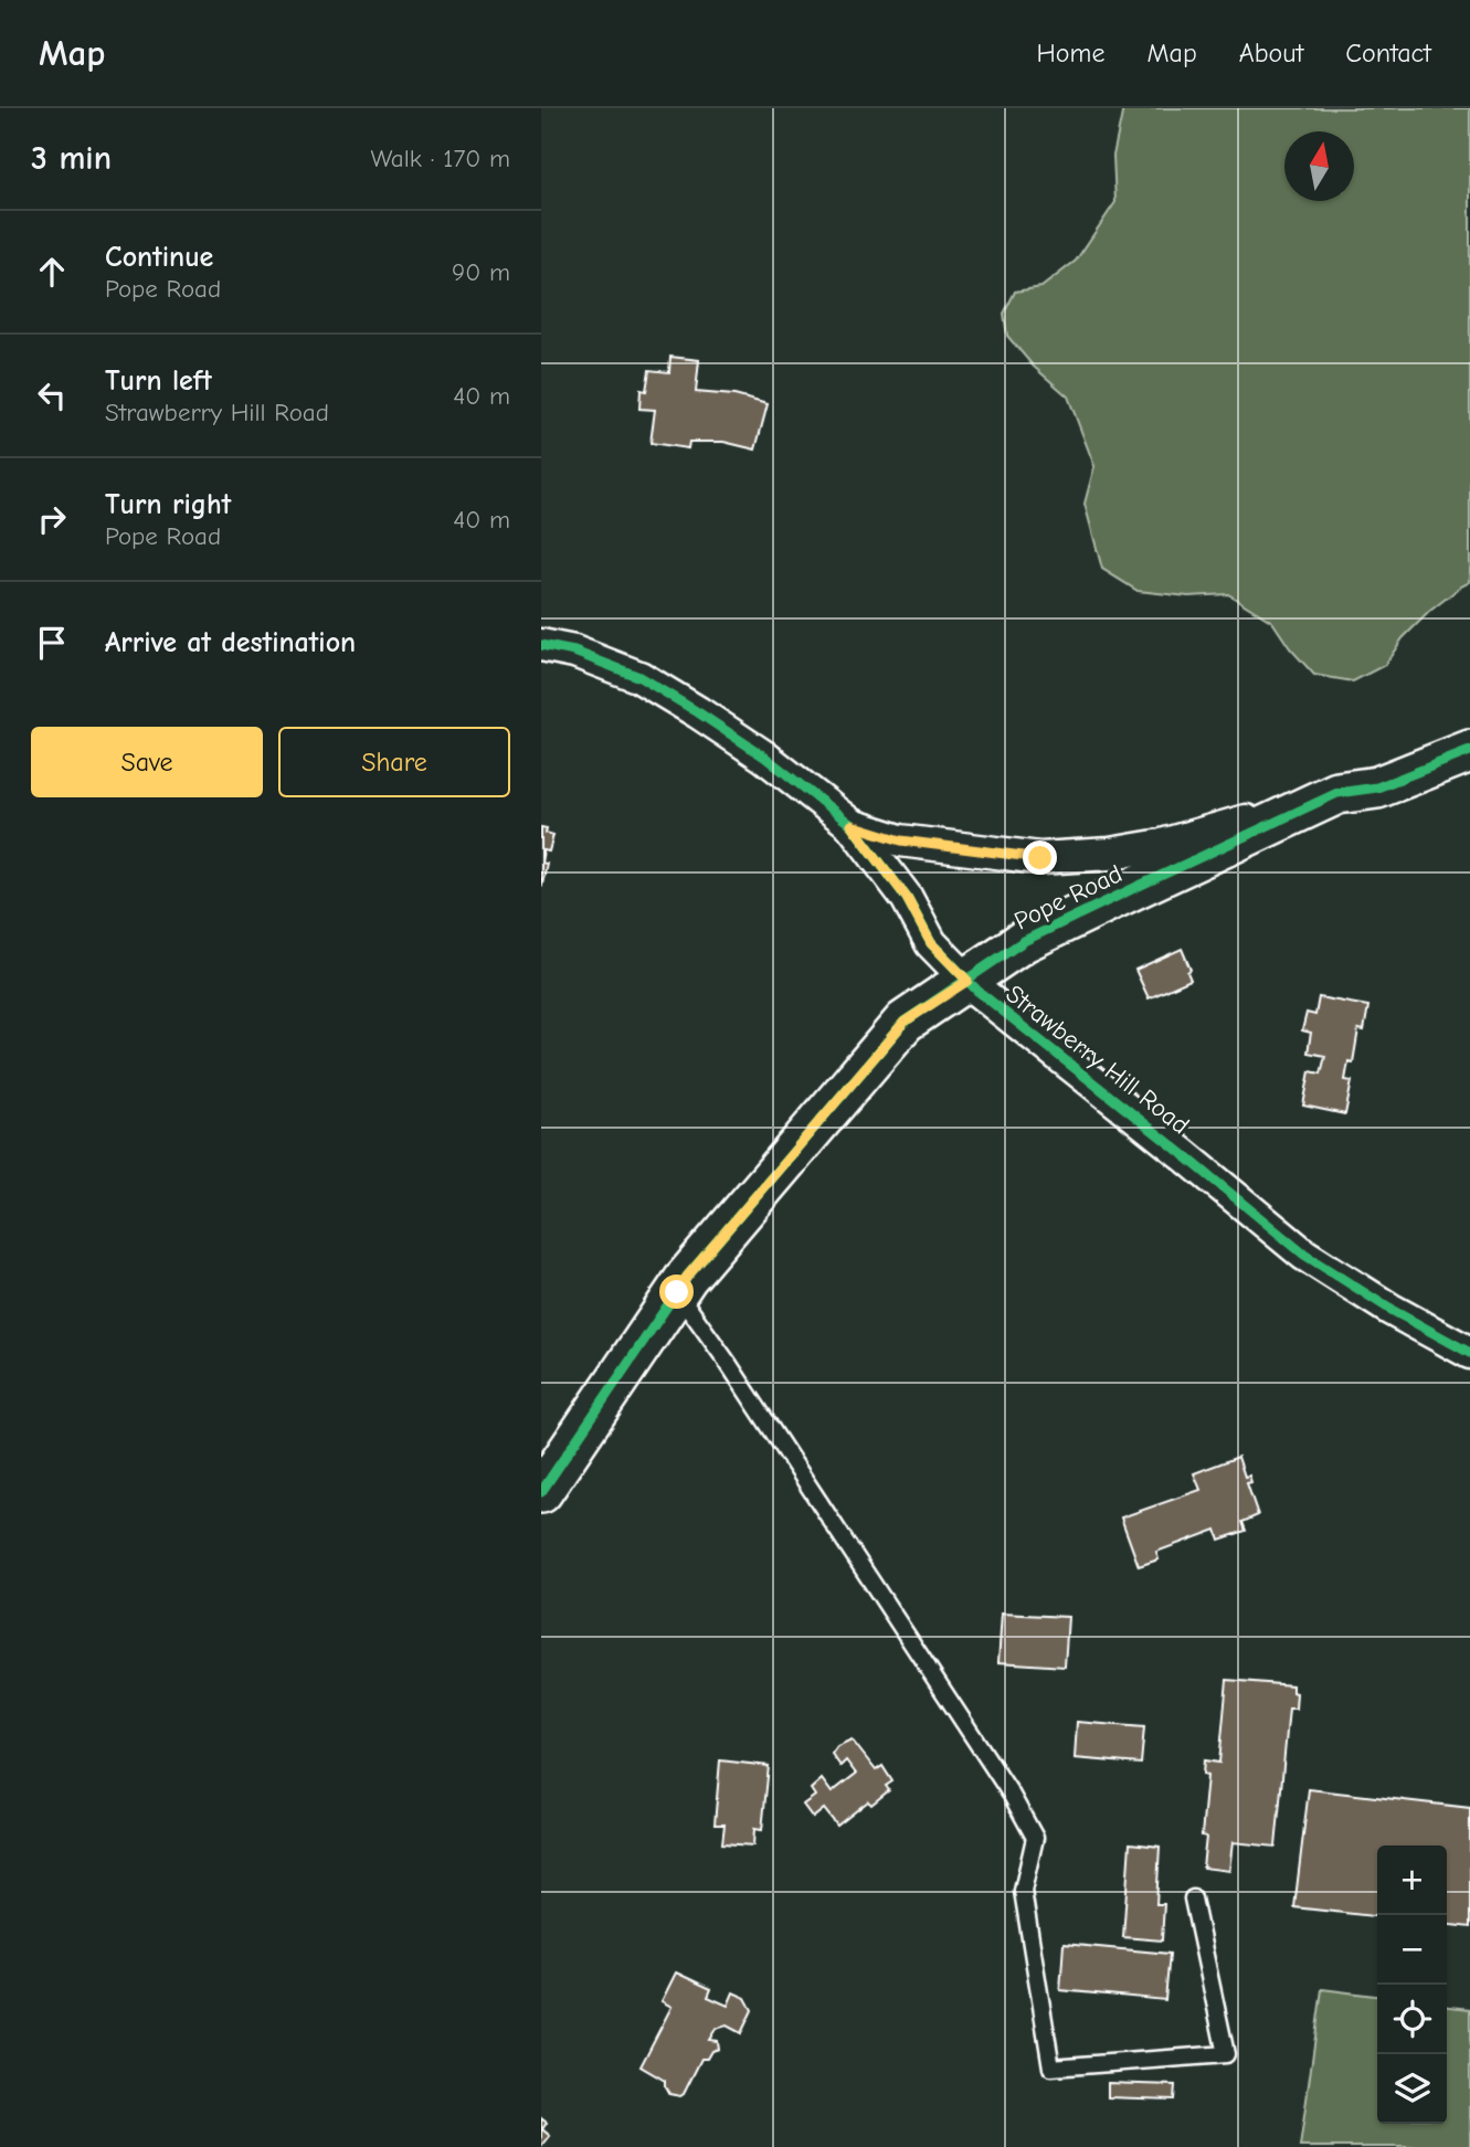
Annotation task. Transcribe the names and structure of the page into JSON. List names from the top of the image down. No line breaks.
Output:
{"streets":{"street":["Pope Road","Strawberry Hill Road"]},"crossings":[["Pope Road","Strawberry Hill Road"]],"north":"top","page":{"header":"Map","nav":["Home","Map","About","Contact"],"heading":["3 min","Walk · 170 m"],"list":[["Continue","Pope Road","90 m"],["Turn left","Strawberry Hill Road","40 m"],["Turn right","Pope Road","40 m"],"Arrive at destination"],"buttons":["Save","Share"],"map_buttons":["+","−"]}}
